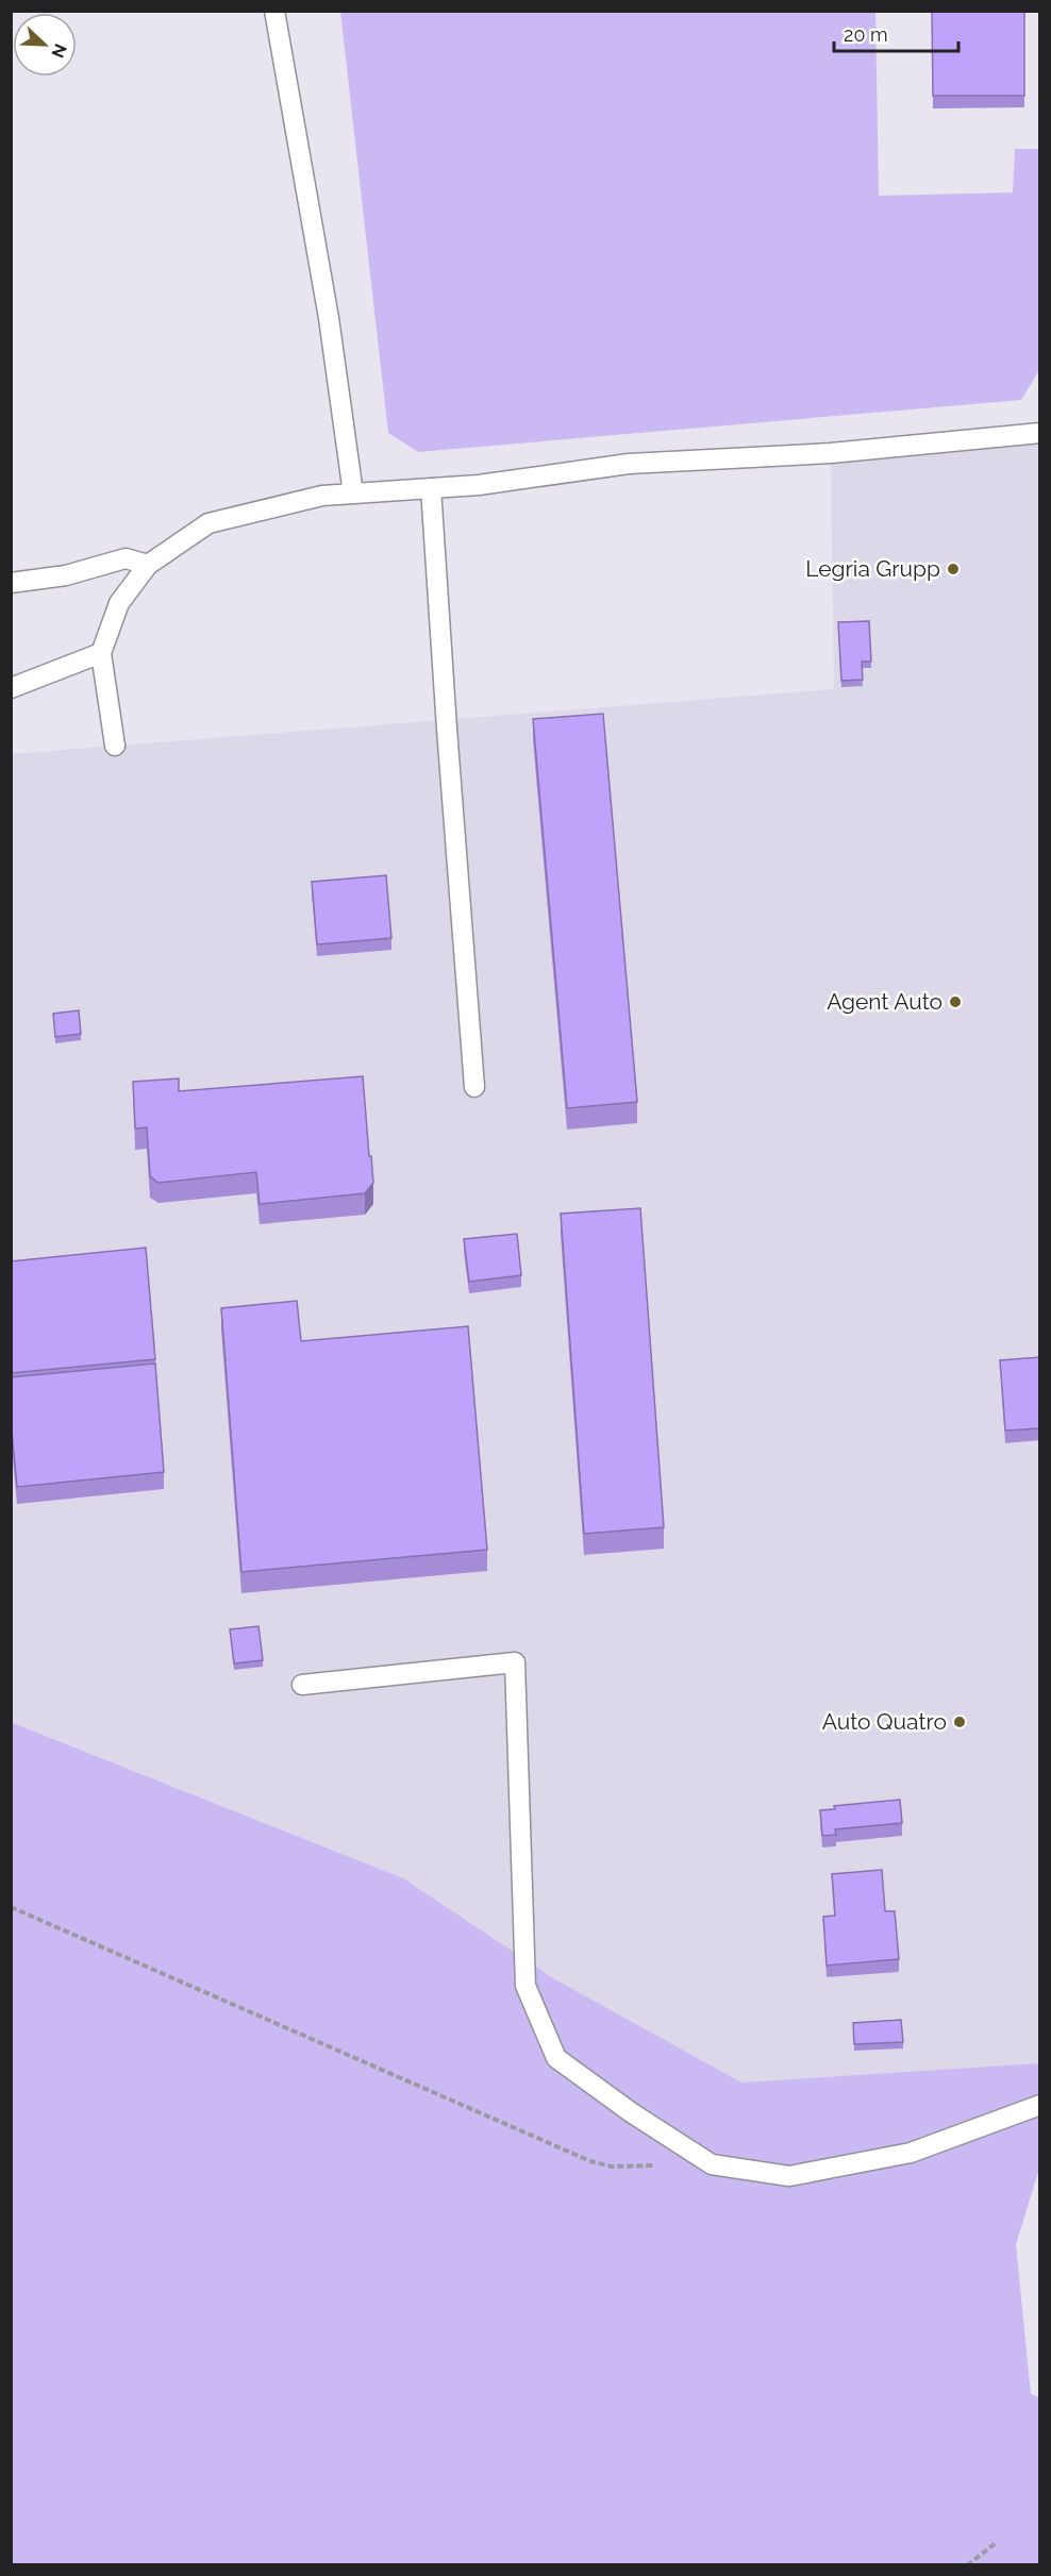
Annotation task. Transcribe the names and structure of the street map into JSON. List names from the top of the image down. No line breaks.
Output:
{"places":["Legria Grupp","Agent Auto","Auto Quatro"],"scale_bar":"20 m","north":"bottom right"}
